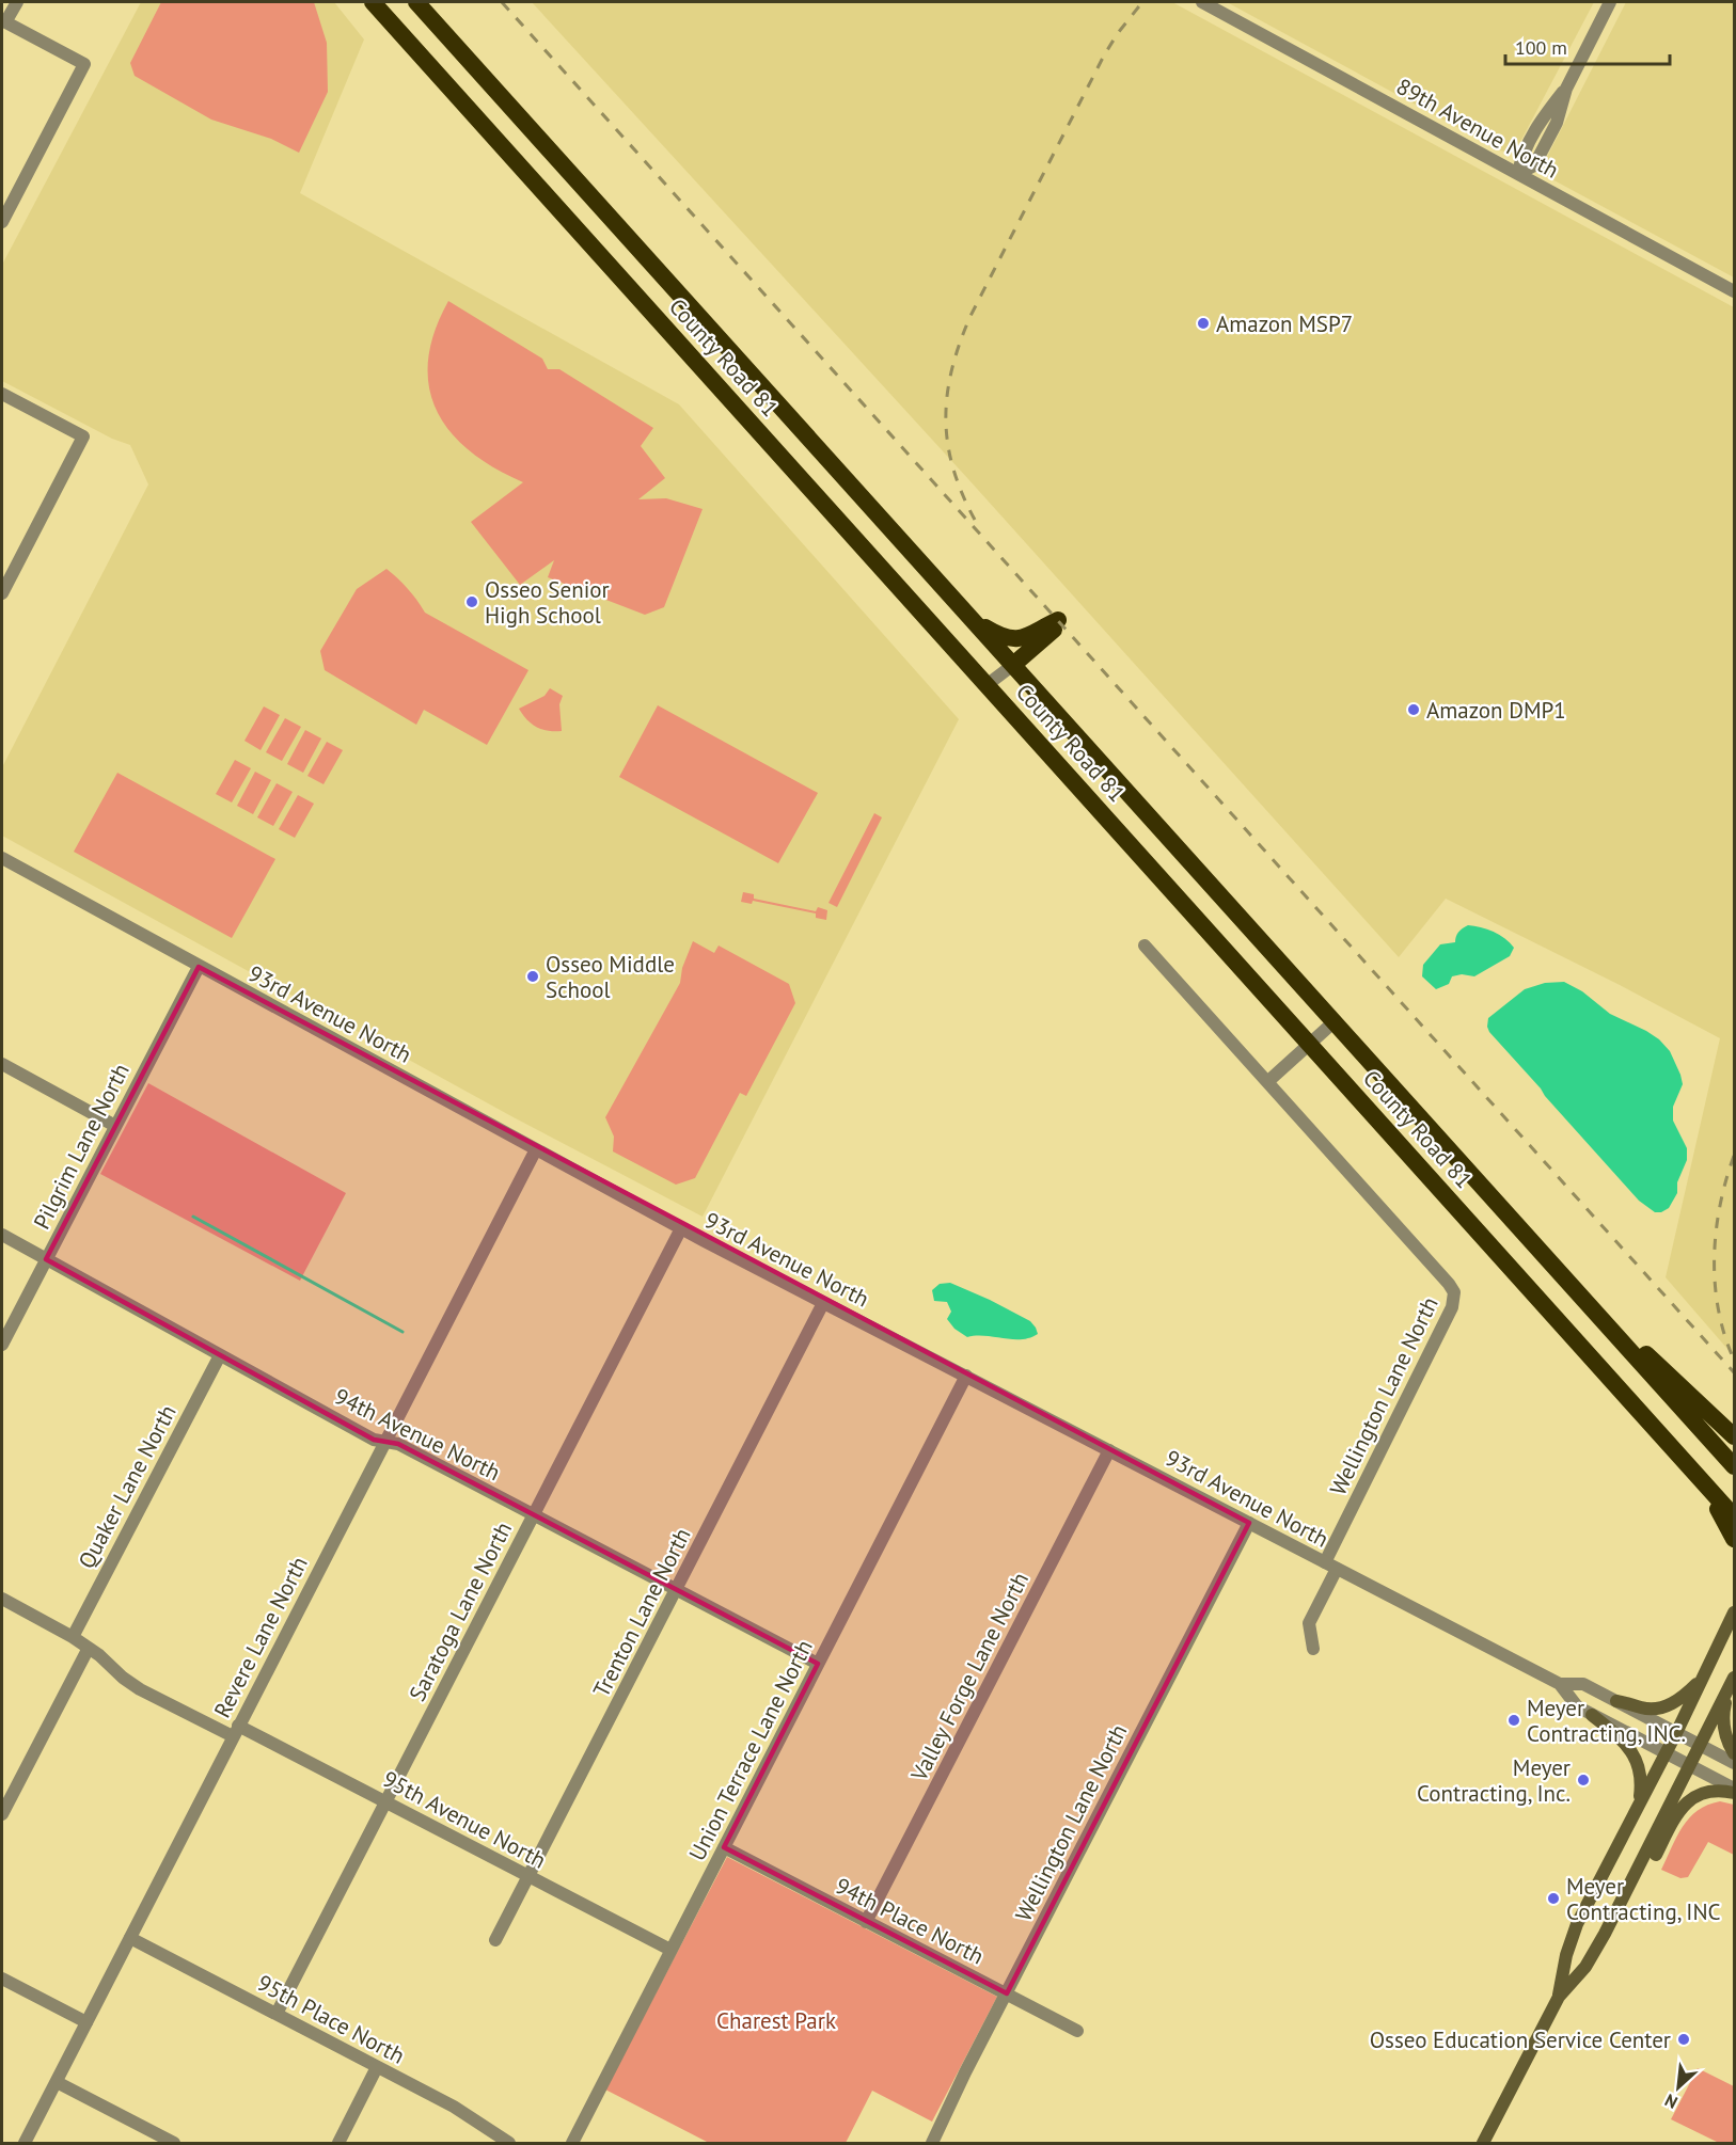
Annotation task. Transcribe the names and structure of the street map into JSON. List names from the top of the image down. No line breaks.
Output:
{"streets":{"highway":["County Road 81"],"street":["89th Avenue North","93rd Avenue North","Pilgrim Lane North","Wellington Lane North","94th Avenue North","Quaker Lane North","Saratoga Lane North","Trenton Lane North","Revere Lane North","Valley Forge Lane North","Union Terrace Lane North","95th Avenue North","94th Place North","95th Place North"]},"crossings":[["93rd Avenue North","Pilgrim Lane North"],["93rd Avenue North","Wellington Lane North"],["93rd Avenue North","Saratoga Lane North"],["93rd Avenue North","Trenton Lane North"],["93rd Avenue North","Revere Lane North"],["93rd Avenue North","Valley Forge Lane North"],["93rd Avenue North","Union Terrace Lane North"],["Pilgrim Lane North","94th Avenue North"],["Wellington Lane North","94th Place North"],["94th Avenue North","Quaker Lane North"],["94th Avenue North","Saratoga Lane North"],["94th Avenue North","Trenton Lane North"],["94th Avenue North","Revere Lane North"],["94th Avenue North","Union Terrace Lane North"],["Quaker Lane North","95th Avenue North"],["Saratoga Lane North","95th Avenue North"],["Saratoga Lane North","95th Place North"],["Trenton Lane North","95th Avenue North"],["Revere Lane North","95th Avenue North"],["Revere Lane North","95th Place North"],["Valley Forge Lane North","94th Place North"],["Union Terrace Lane North","95th Avenue North"],["Union Terrace Lane North","94th Place North"]],"parks":["Charest Park"],"places":["Amazon MSP7","Osseo Senior High School","Amazon DMP1","Osseo Middle School","Meyer Contracting, INC.","Meyer Contracting, Inc.","Meyer Contracting, INC","Osseo Education Service Center"],"scale_bar":"100 m","north":"bottom left"}
